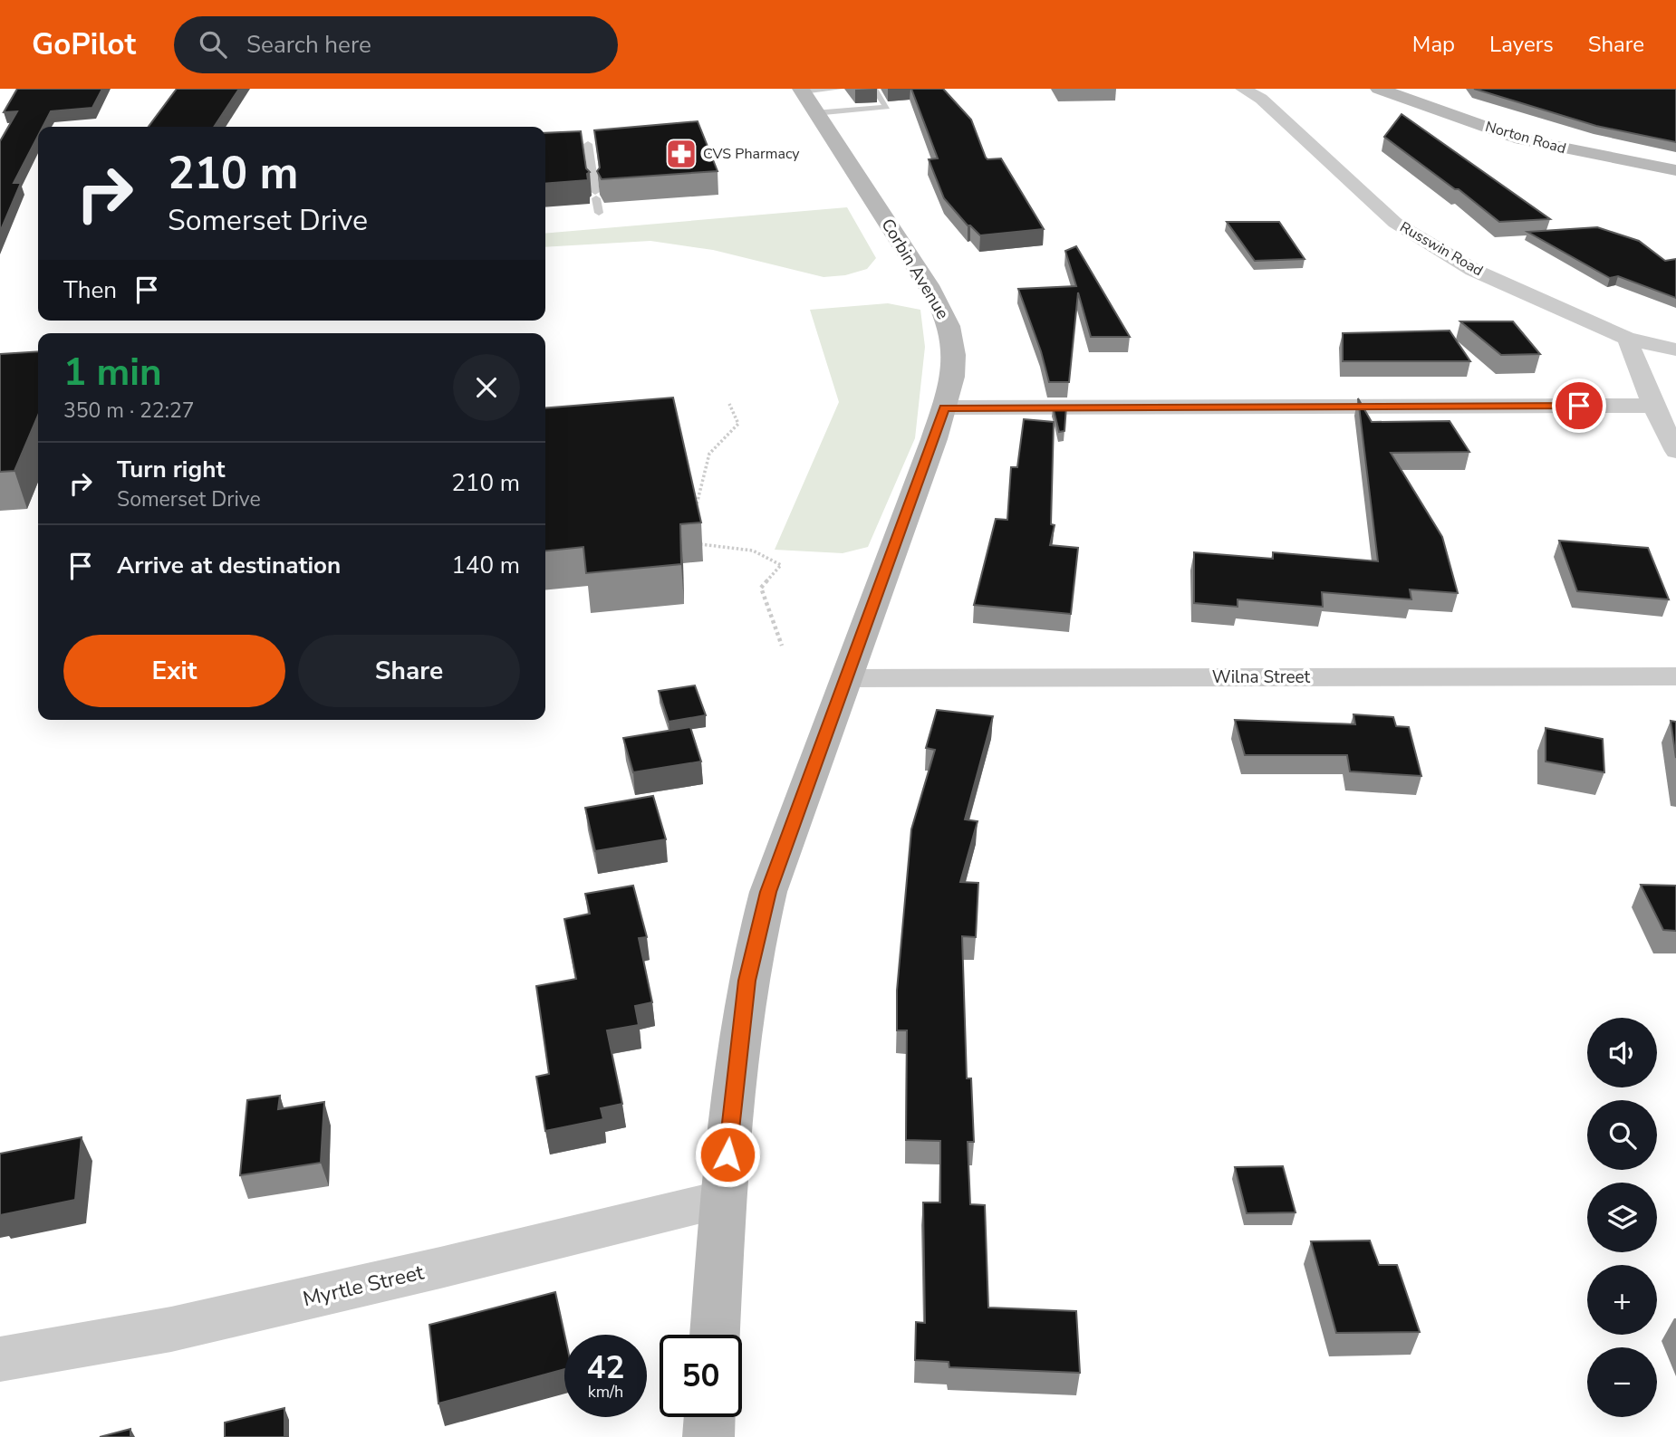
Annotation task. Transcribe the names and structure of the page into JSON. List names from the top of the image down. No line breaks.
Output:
{"streets":{"main road":["Norton Road","Corbin Avenue"],"street":["Russwin Road","Wilna Street","Myrtle Street"]},"crossings":[["Corbin Avenue","Wilna Street"],["Corbin Avenue","Myrtle Street"]],"places":{"pharmacy":["CVS Pharmacy"]},"page":{"header":"GoPilot","search":"Search here","nav":["Map","Layers","Share"],"turn":["210 m","Somerset Drive"],"then":"Then","heading":["1 min","350 m · 22:27"],"list":[{"name":"Turn right","note":"Somerset Drive","value":"210 m"},{"name":"Arrive at destination","value":"140 m"}],"buttons":["Exit","Share"],"map_buttons":["+","−"],"speed":"42 km/h","limit":"50"}}
